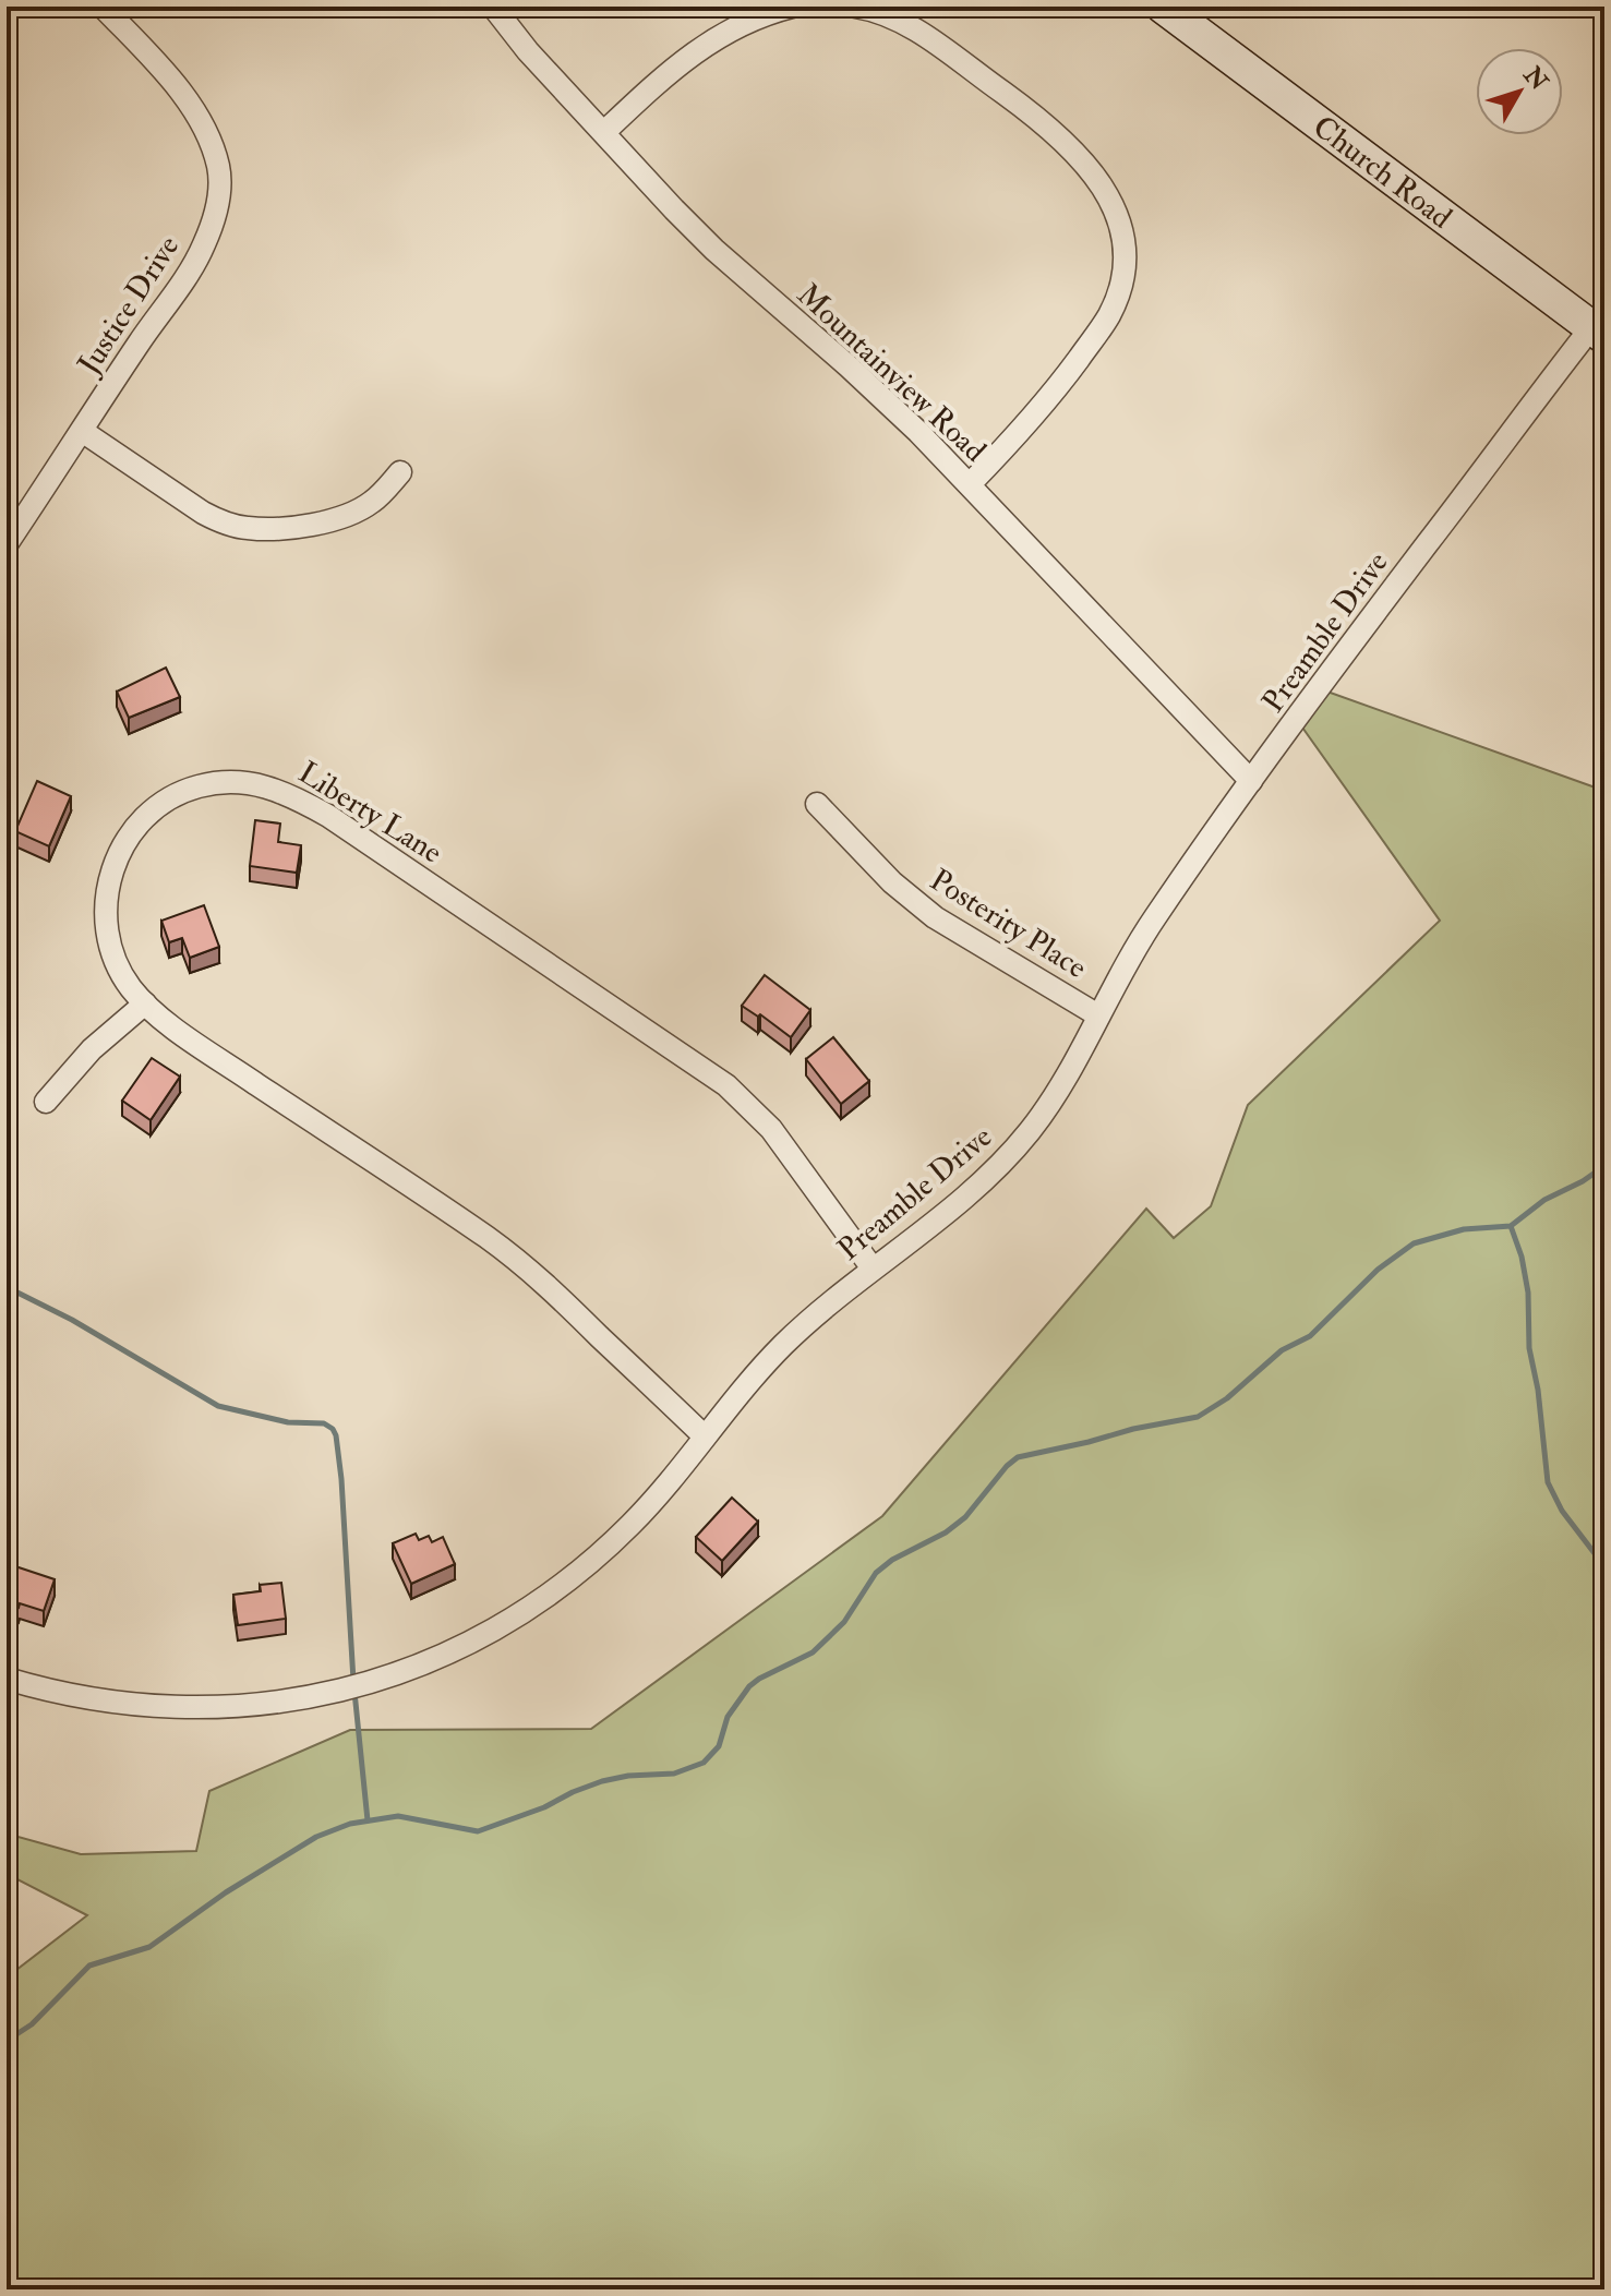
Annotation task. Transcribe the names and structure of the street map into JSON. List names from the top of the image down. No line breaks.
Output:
{"streets":{"main road":["Church Road"],"street":["Justice Drive","Mountainview Road","Preamble Drive","Liberty Lane","Posterity Place"]},"crossings":[["Church Road","Preamble Drive"],["Mountainview Road","Preamble Drive"],["Preamble Drive","Liberty Lane"],["Preamble Drive","Posterity Place"]],"north":"top right"}
